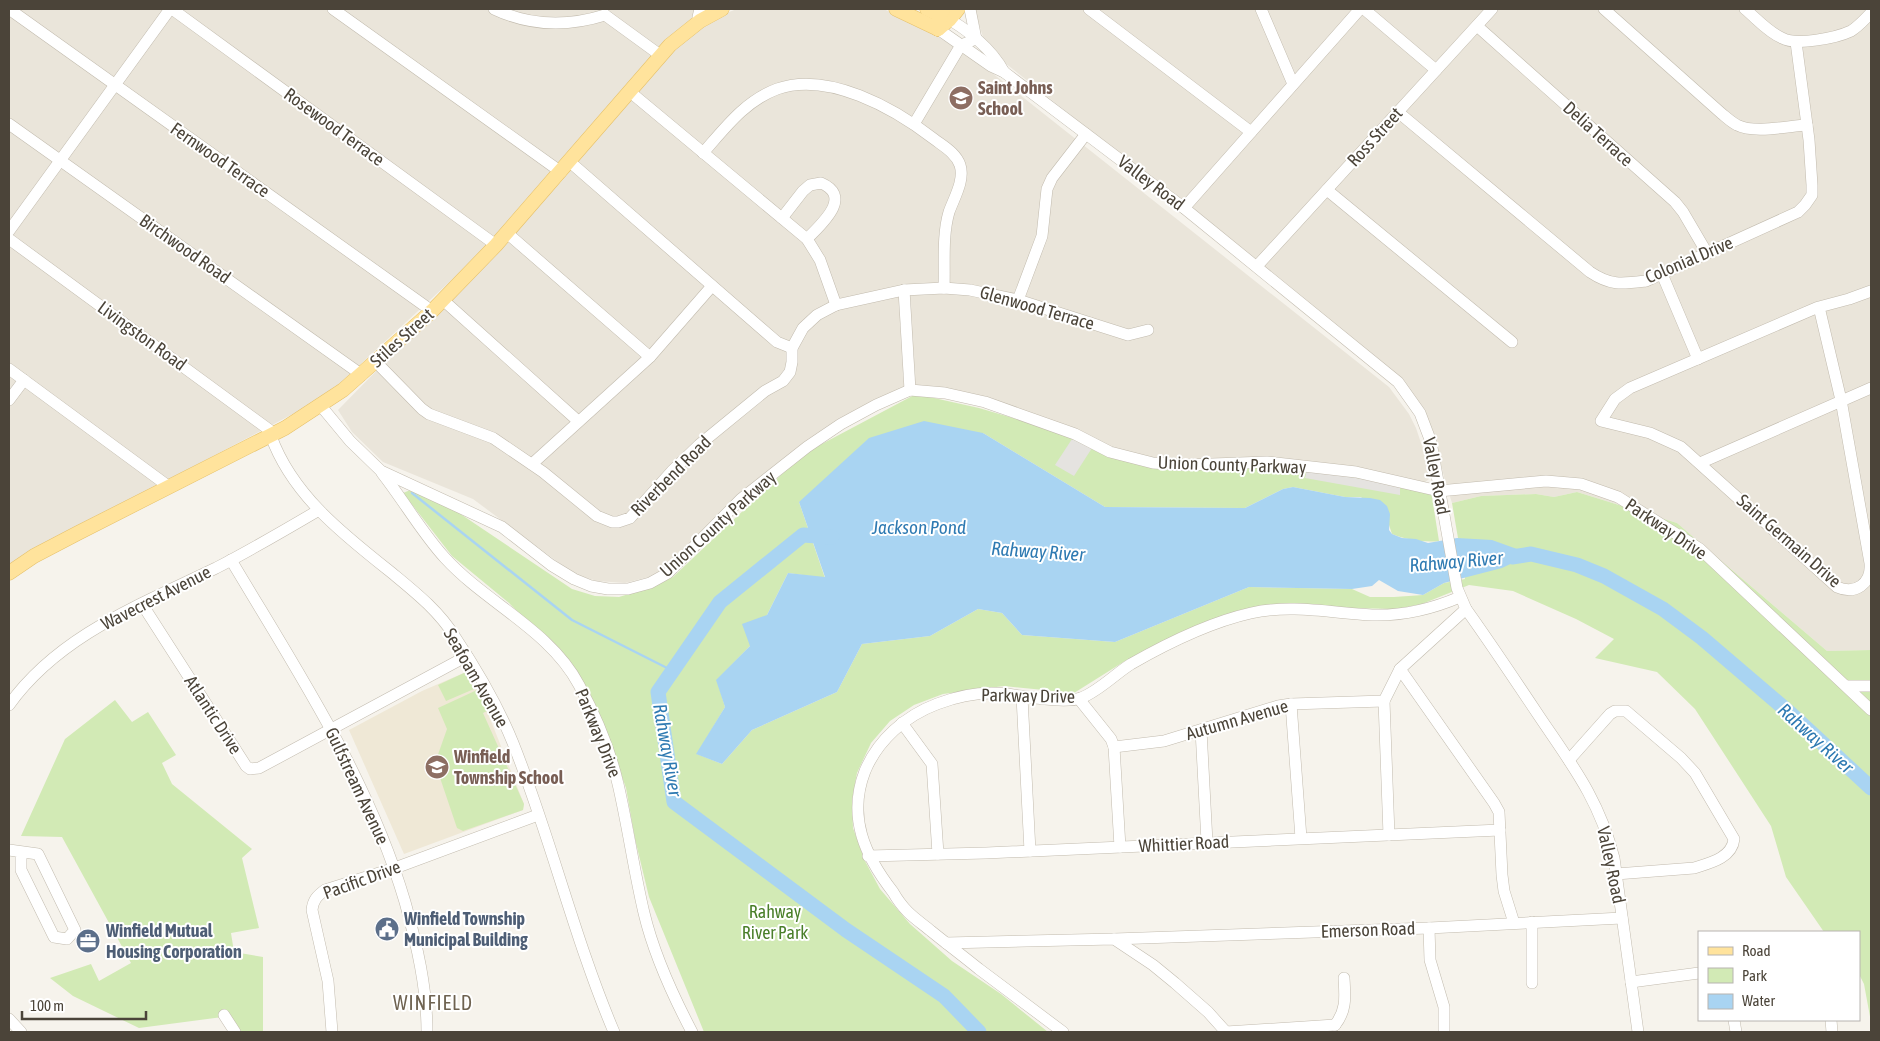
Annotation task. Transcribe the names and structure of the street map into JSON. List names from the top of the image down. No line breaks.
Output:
{"streets":{"main road":["Stiles Street"],"street":["Rosewood Terrace","Delia Terrace","Ross Street","Fernwood Terrace","Valley Road","Birchwood Road","Colonial Drive","Glenwood Terrace","Livingston Road","Union County Parkway","Riverbend Road","Parkway Drive","Saint Germain Drive","Wavecrest Avenue","Seafoam Avenue","Atlantic Drive","Autumn Avenue","Gulfstream Avenue","Whittier Road","Pacific Drive","Emerson Road"]},"crossings":[["Rosewood Terrace","Stiles Street"],["Delia Terrace","Ross Street"],["Delia Terrace","Colonial Drive"],["Ross Street","Valley Road"],["Ross Street","Colonial Drive"],["Fernwood Terrace","Stiles Street"],["Valley Road","Union County Parkway"],["Valley Road","Parkway Drive"],["Valley Road","Emerson Road"],["Birchwood Road","Stiles Street"],["Glenwood Terrace","Riverbend Road"],["Livingston Road","Stiles Street"],["Livingston Road","Seafoam Avenue"],["Stiles Street","Union County Parkway"],["Stiles Street","Riverbend Road"],["Stiles Street","Seafoam Avenue"],["Union County Parkway","Parkway Drive"],["Parkway Drive","Whittier Road"],["Parkway Drive","Emerson Road"],["Wavecrest Avenue","Seafoam Avenue"],["Wavecrest Avenue","Atlantic Drive"],["Wavecrest Avenue","Gulfstream Avenue"],["Seafoam Avenue","Atlantic Drive"],["Seafoam Avenue","Pacific Drive"],["Atlantic Drive","Gulfstream Avenue"],["Gulfstream Avenue","Pacific Drive"]],"districts":["WINFIELD"],"water":["Jackson Pond","Rahway River"],"parks":["Rahway River Park"],"places":{"school or university":["Saint Johns School","Winfield Township School"],"public building":["Winfield Township Municipal Building"],"office":["Winfield Mutual Housing Corporation"]},"legend":["Road","Park","Water"],"scale_bar":"100 m"}
